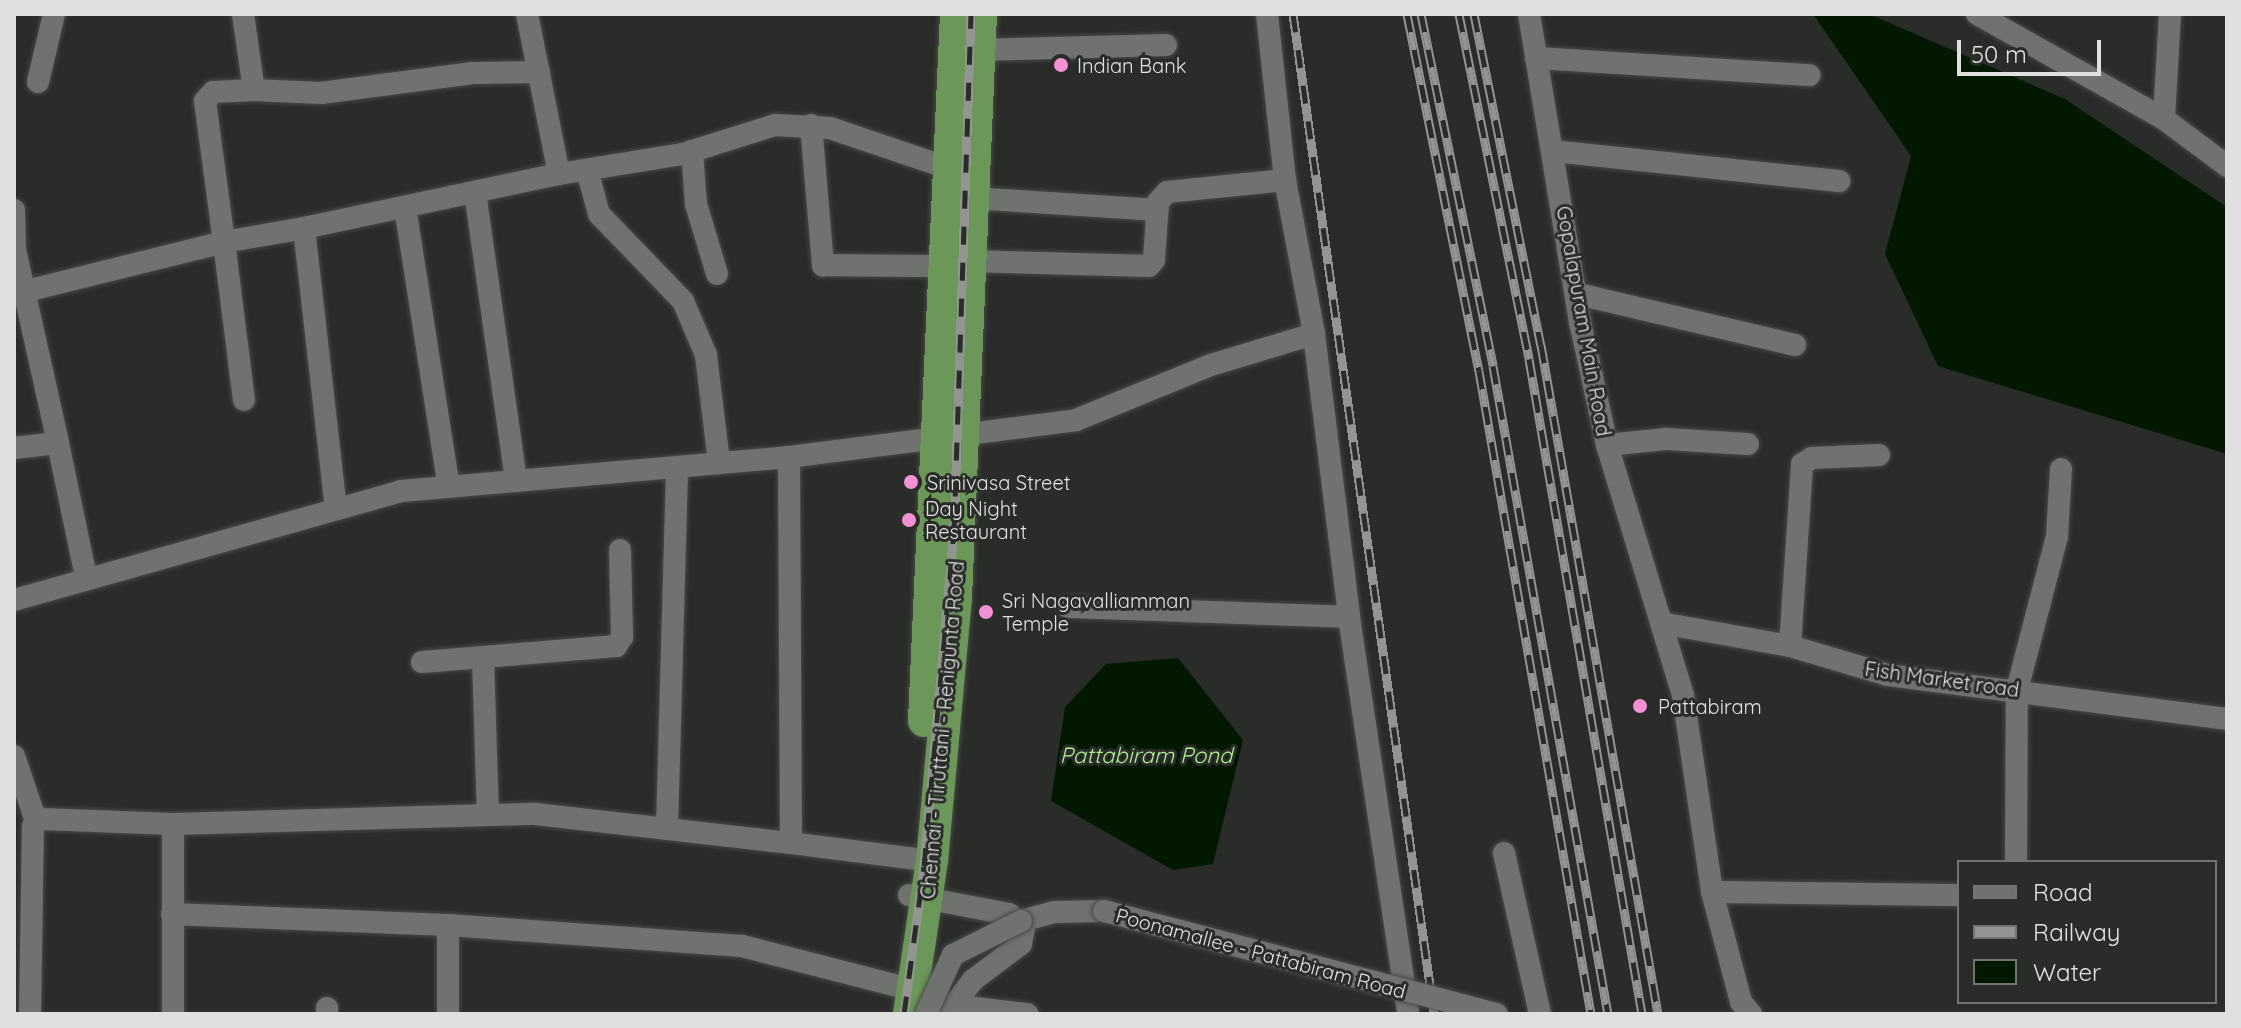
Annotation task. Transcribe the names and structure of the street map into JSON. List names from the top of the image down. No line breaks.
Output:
{"streets":{"highway":["Chennai - Tiruttani - Renigunta Road"],"street":["Gopalapuram Main Road","Fish Market road","Poonamallee - Pattabiram Road"]},"crossings":[["Gopalapuram Main Road","Fish Market road"],["Chennai - Tiruttani - Renigunta Road","Poonamallee - Pattabiram Road"]],"water":["Pattabiram Pond"],"places":["Indian Bank","Srinivasa Street","Day Night Restaurant","Sri Nagavalliamman Temple","Pattabiram"],"legend":["Road","Railway","Water"],"scale_bar":"50 m"}
